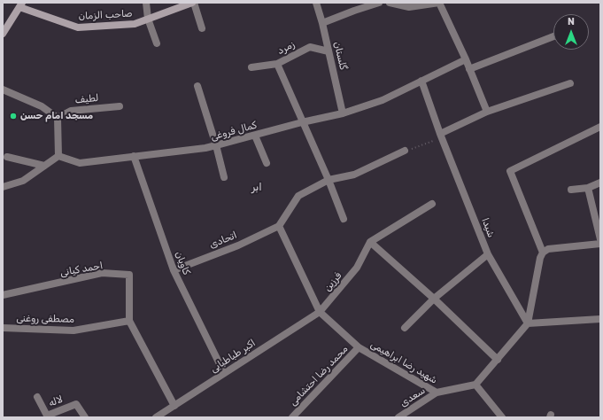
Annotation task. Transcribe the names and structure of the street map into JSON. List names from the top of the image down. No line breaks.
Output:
{"streets":{"street":["صاحب الزمان","زمرد","گلستان","لطیف","کمال فروغی","شیدا","اتحادی","کاویان","احمد کیانی","فرزین","مصطفی روغنی","اکبر طباطبایی","شهید رضا ابراهیمی","محمد رضا احتشامی","سعدی","لاله"]},"crossings":[["زمرد","گلستان"],["گلستان","کمال فروغی"],["کمال فروغی","شیدا"],["کمال فروغی","کاویان"],["اتحادی","کاویان"],["اتحادی","فرزین"],["کاویان","اکبر طباطبایی"],["احمد کیانی","مصطفی روغنی"],["احمد کیانی","اکبر طباطبایی"],["فرزین","اکبر طباطبایی"],["فرزین","شهید رضا ابراهیمی"],["اکبر طباطبایی","شهید رضا ابراهیمی"],["شهید رضا ابراهیمی","محمد رضا احتشامی"],["شهید رضا ابراهیمی","سعدی"]],"districts":["ابر"],"places":["مسجد امام حسن"],"north":"top"}
